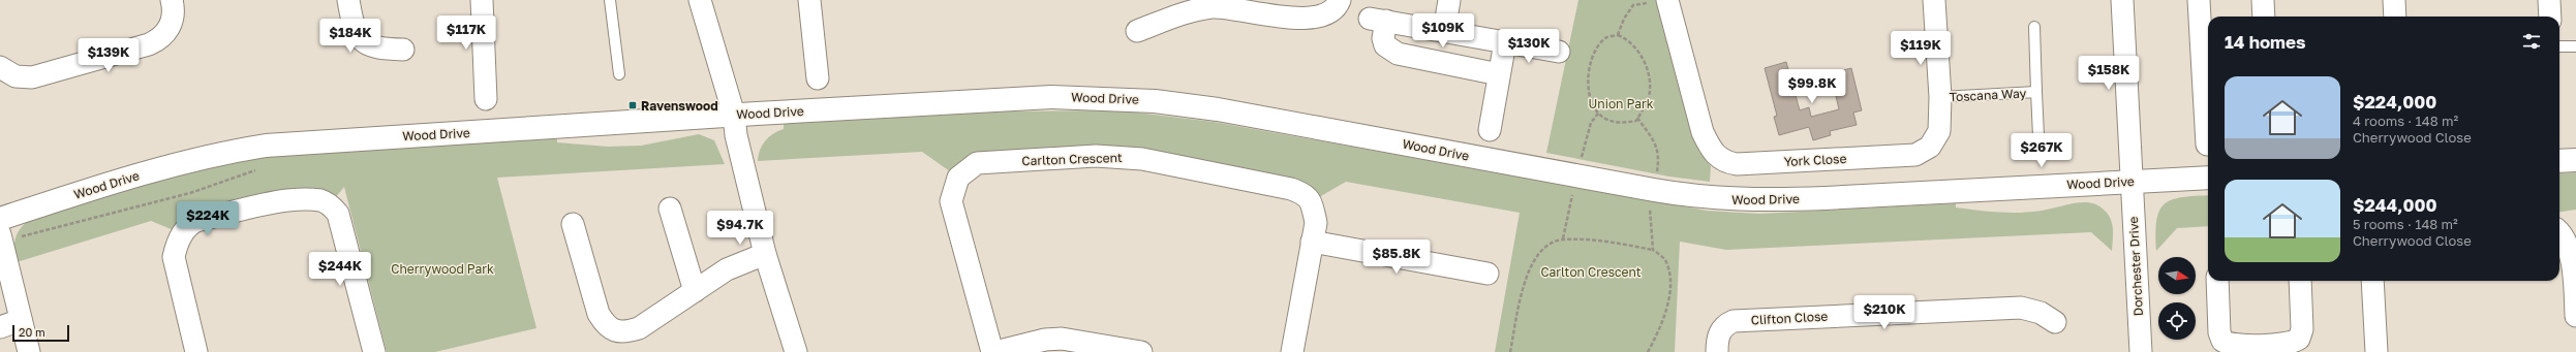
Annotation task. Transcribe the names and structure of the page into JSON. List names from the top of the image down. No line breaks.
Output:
{"streets":{"street":["Wood Drive","Carlton Crescent","York Close","Dorchester Drive","Clifton Close"],"lane":["Toscana Way"]},"crossings":[["Toscana Way","York Close"],["Wood Drive","Dorchester Drive"]],"parks":["Union Park","Cherrywood Park","Carlton Crescent"],"places":{"transit":["Ravenswood"]},"scale_bar":"20 m","north":"right","page":{"price":["$109K","$117K","$184K","$130K","$119K","$139K","$158K","$99.8K","$267K","$224K","$94.7K","$85.8K","$244K","$210K"],"heading":"14 homes","list":[{"name":"$224,000","note":"4 rooms · 148 m² · Cherrywood Close"},{"name":"$244,000","note":"5 rooms · 148 m² · Cherrywood Close"}],"scale":"20 m"}}
